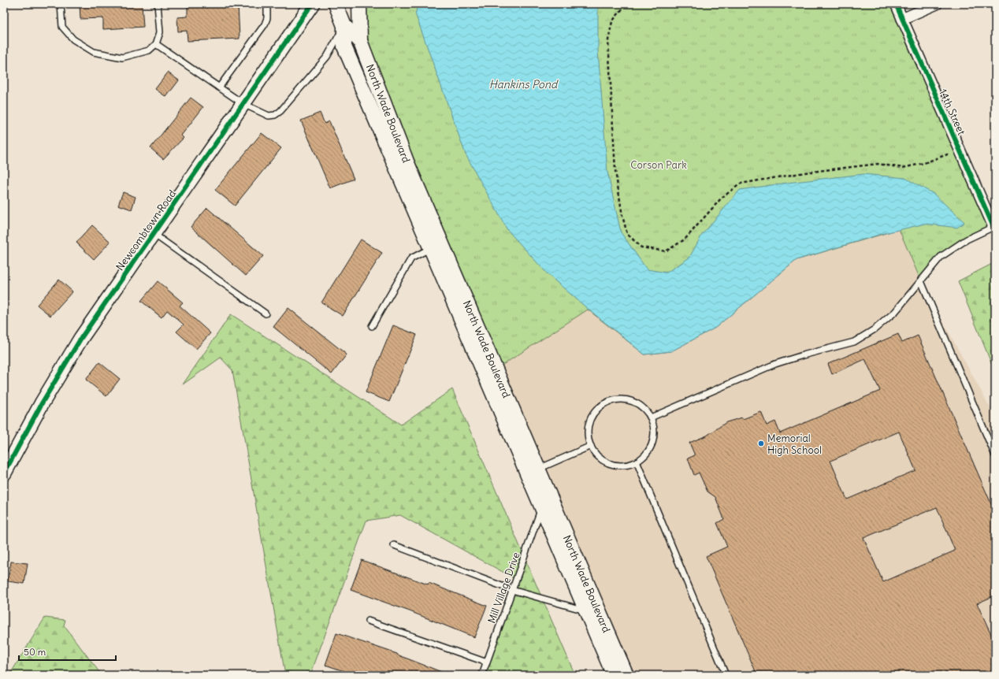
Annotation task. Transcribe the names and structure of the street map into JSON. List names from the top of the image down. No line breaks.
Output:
{"streets":{"main road":["North Wade Boulevard","Newcombtown Road"],"street":["14th Street"],"lane":["Mill Village Drive"]},"crossings":[["North Wade Boulevard","Mill Village Drive"]],"water":["Hankins Pond"],"parks":["Corson Park"],"places":["Memorial High School"],"scale_bar":"50 m"}
